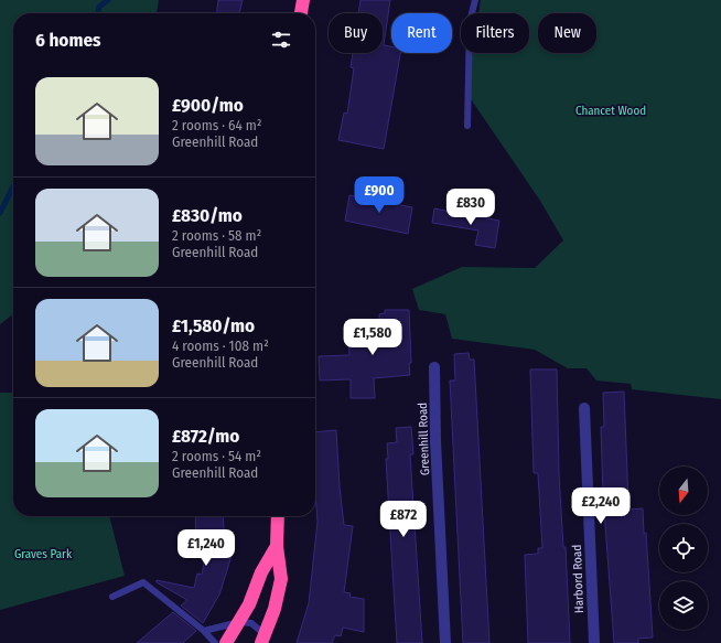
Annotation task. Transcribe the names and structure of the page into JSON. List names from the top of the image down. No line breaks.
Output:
{"streets":{"street":["Greenhill Road","Harbord Road"]},"parks":["Chancet Wood","Graves Park"],"north":"bottom","page":{"chip":["Buy","Rent","Filters","New"],"heading":"6 homes","list":[{"name":"£900/mo","note":"2 rooms · 64 m² · Greenhill Road"},{"name":"£830/mo","note":"2 rooms · 58 m² · Greenhill Road"},{"name":"£1,580/mo","note":"4 rooms · 108 m² · Greenhill Road"},{"name":"£872/mo","note":"2 rooms · 54 m² · Greenhill Road"}],"price":["£900","£830","£1,580","£2,240","£872","£1,240"]}}
